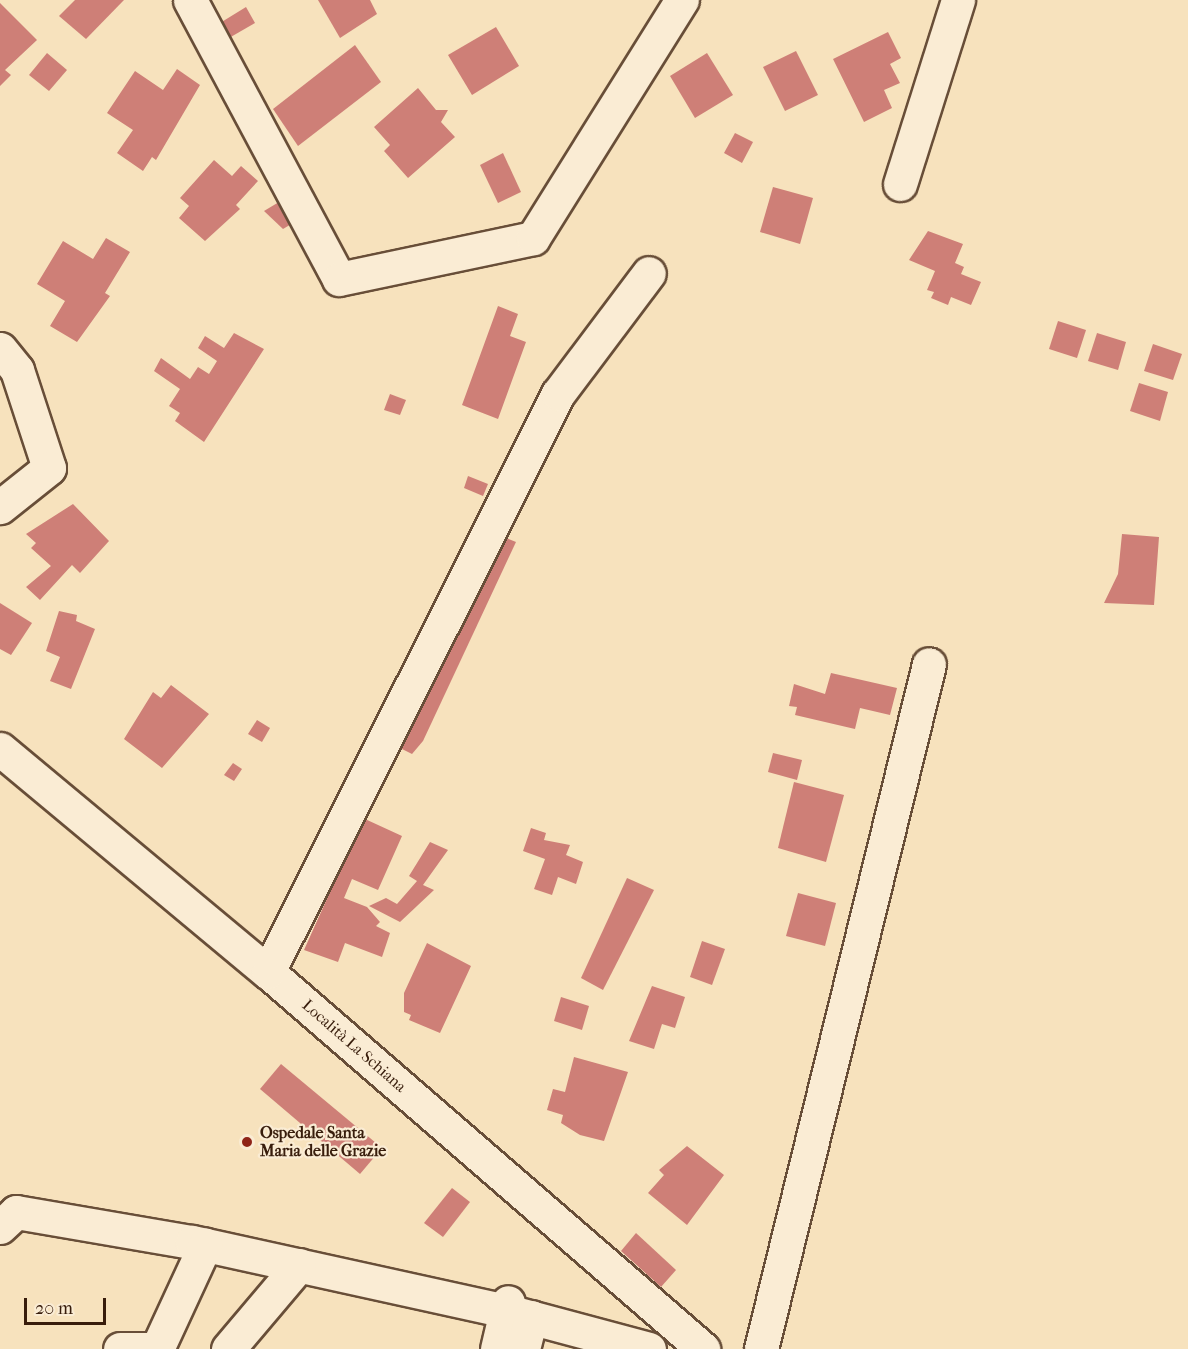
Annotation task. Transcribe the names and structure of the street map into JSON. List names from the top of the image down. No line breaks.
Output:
{"streets":{"street":["Località La Schiana"]},"places":["Ospedale Santa Maria delle Grazie"],"scale_bar":"20 m"}
